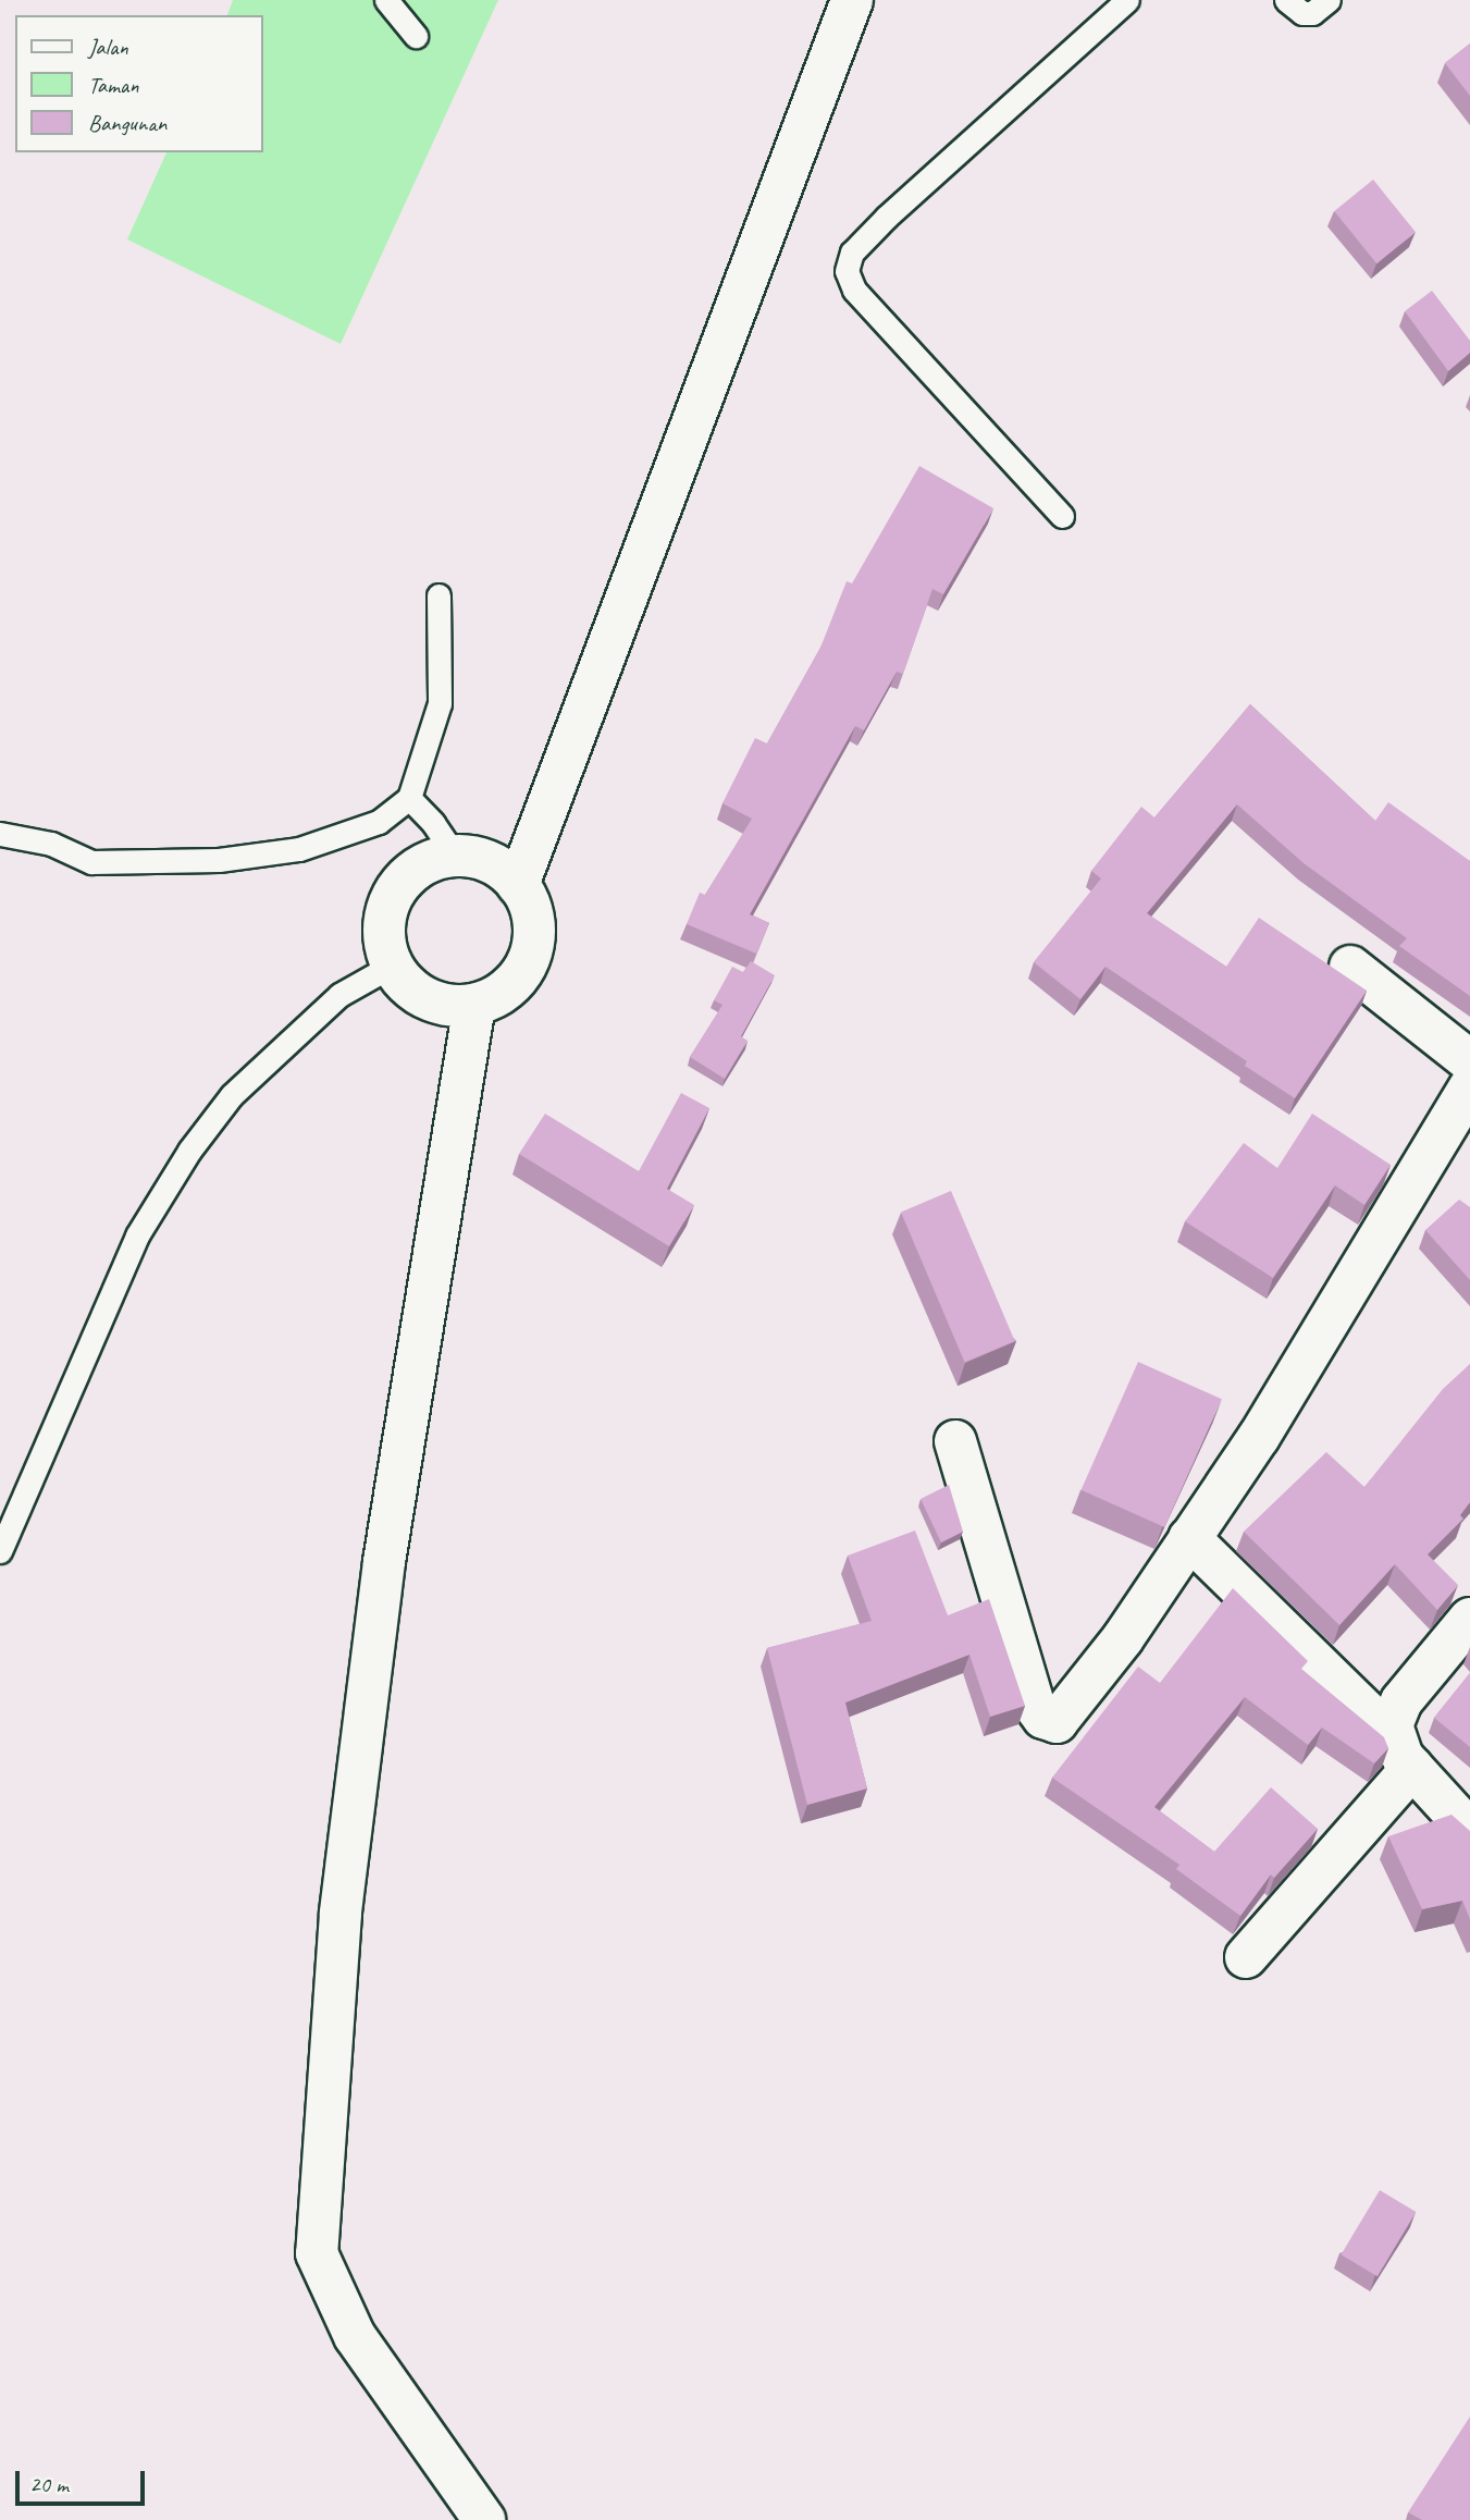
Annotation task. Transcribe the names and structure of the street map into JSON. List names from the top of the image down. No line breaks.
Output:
{"legend":["Jalan","Taman","Bangunan"],"scale_bar":"20 m"}
